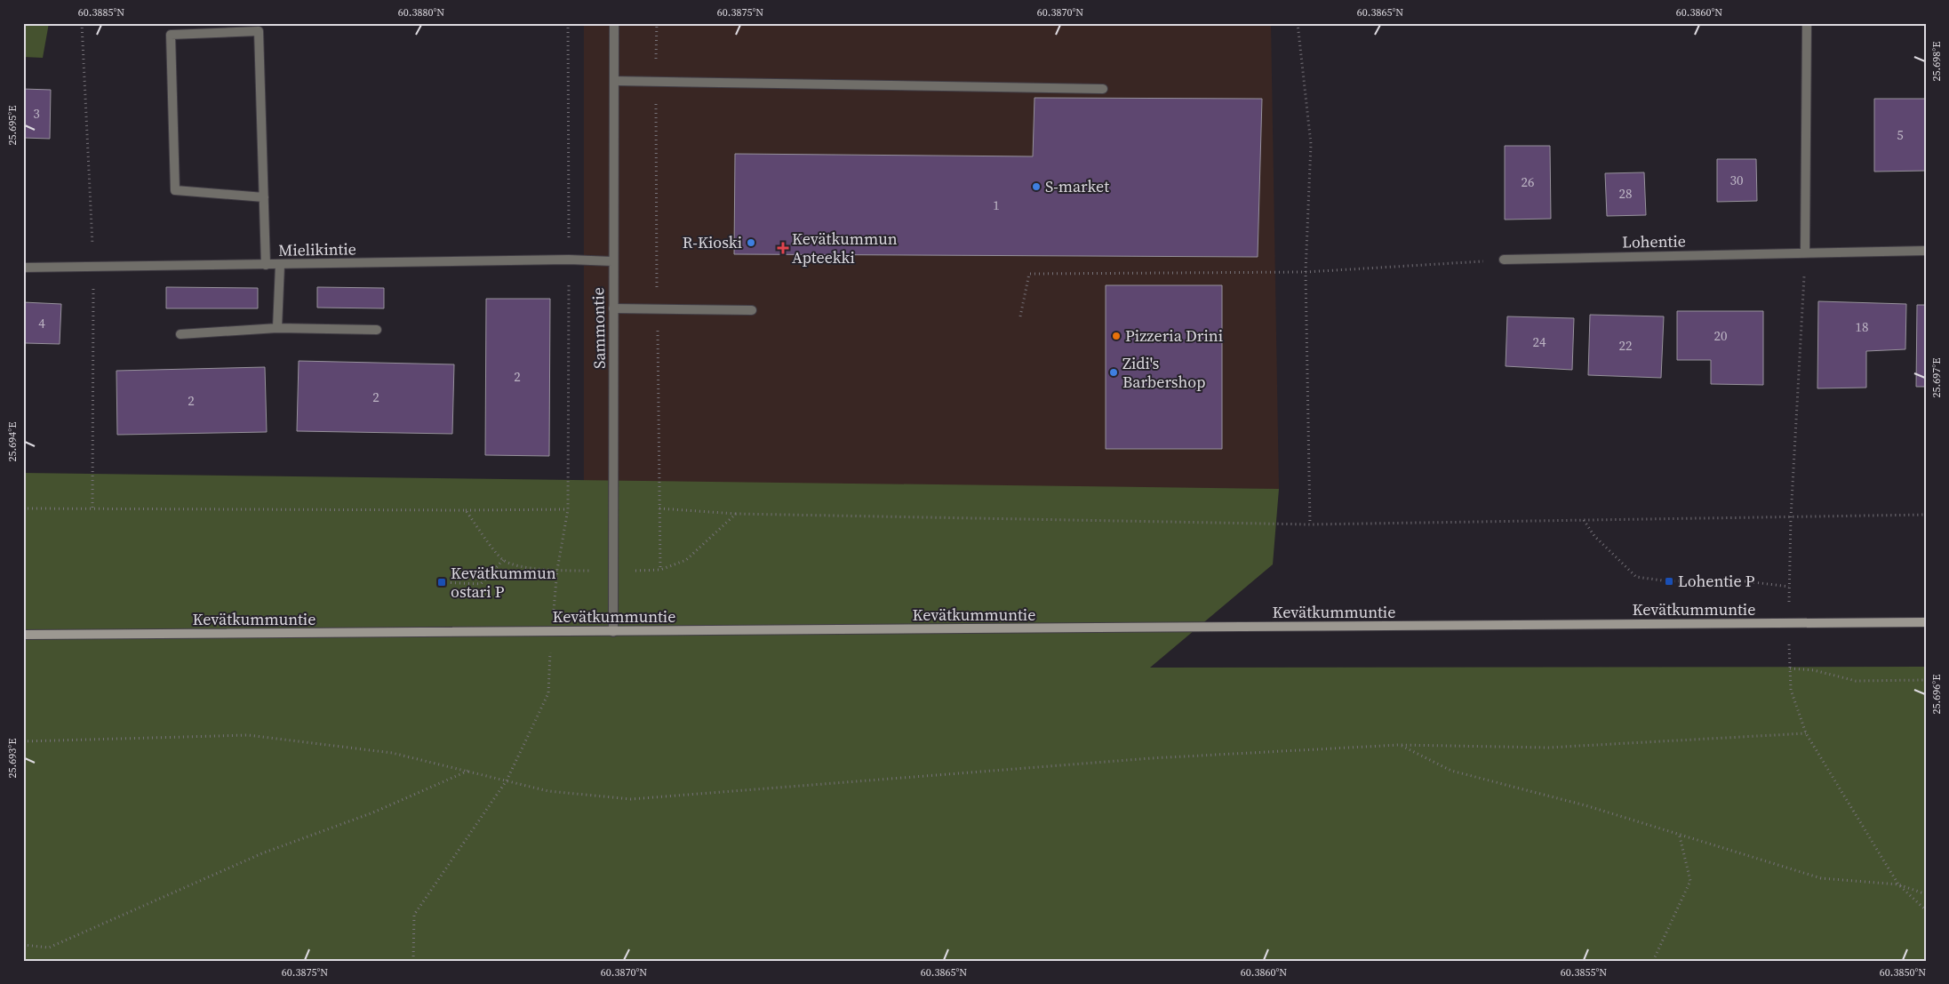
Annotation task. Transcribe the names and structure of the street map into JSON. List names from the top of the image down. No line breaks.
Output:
{"streets":{"street":["Lohentie","Mielikintie","Sammontie","Kevätkummuntie"]},"crossings":[["Mielikintie","Sammontie"],["Sammontie","Kevätkummuntie"]],"places":{"other":["S-market","R-Kioski","Pizzeria Drini","Zidi's Barbershop"],"health":["Kevätkummun Apteekki"],"transit":["Lohentie P","Kevätkummun ostari P"]},"house_numbers":["3","5","30","26","28","1","4","18","20","24","22","2","2","2"],"coordinates":["60.3885°N","60.3880°N","60.3875°N","60.3870°N","60.3865°N","60.3860°N","25.698°E","25.695°E","25.697°E","25.694°E","25.696°E","25.693°E","60.3855°N","60.3850°N"]}
